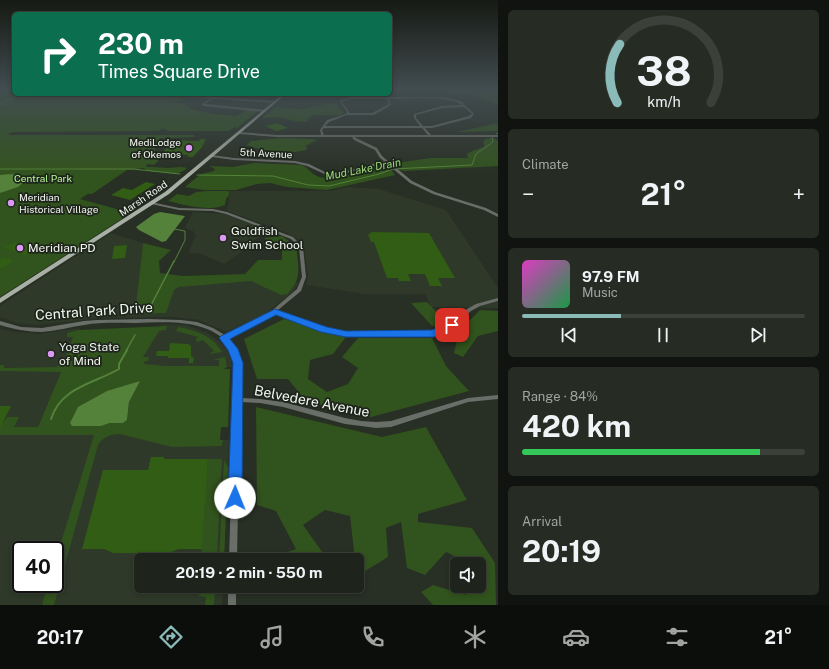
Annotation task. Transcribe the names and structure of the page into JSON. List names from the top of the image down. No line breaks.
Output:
{"streets":{"main road":["Marsh Road"],"street":["5th Avenue","Central Park Drive","Belvedere Avenue"]},"crossings":[["5th Avenue","Marsh Road"],["Central Park Drive","Belvedere Avenue"]],"water":["Mud Lake Drain"],"parks":["Central Park"],"places":["MediLodge of Okemos","Meridian Historical Village","Goldfish Swim School","Meridian PD","Yoga State of Mind"],"page":{"turn":["230 m","Times Square Drive"],"tile":["Climate",["Range · 84%","420 km"],["Arrival","20:19"]],"heat":["−","21°","+"],"song":["97.9 FM","Music"],"limit":"40","trip":"20:19 · 2 min · 550 m","tabs":["20:17","21°"],"gauge":["38","km/h"]}}
